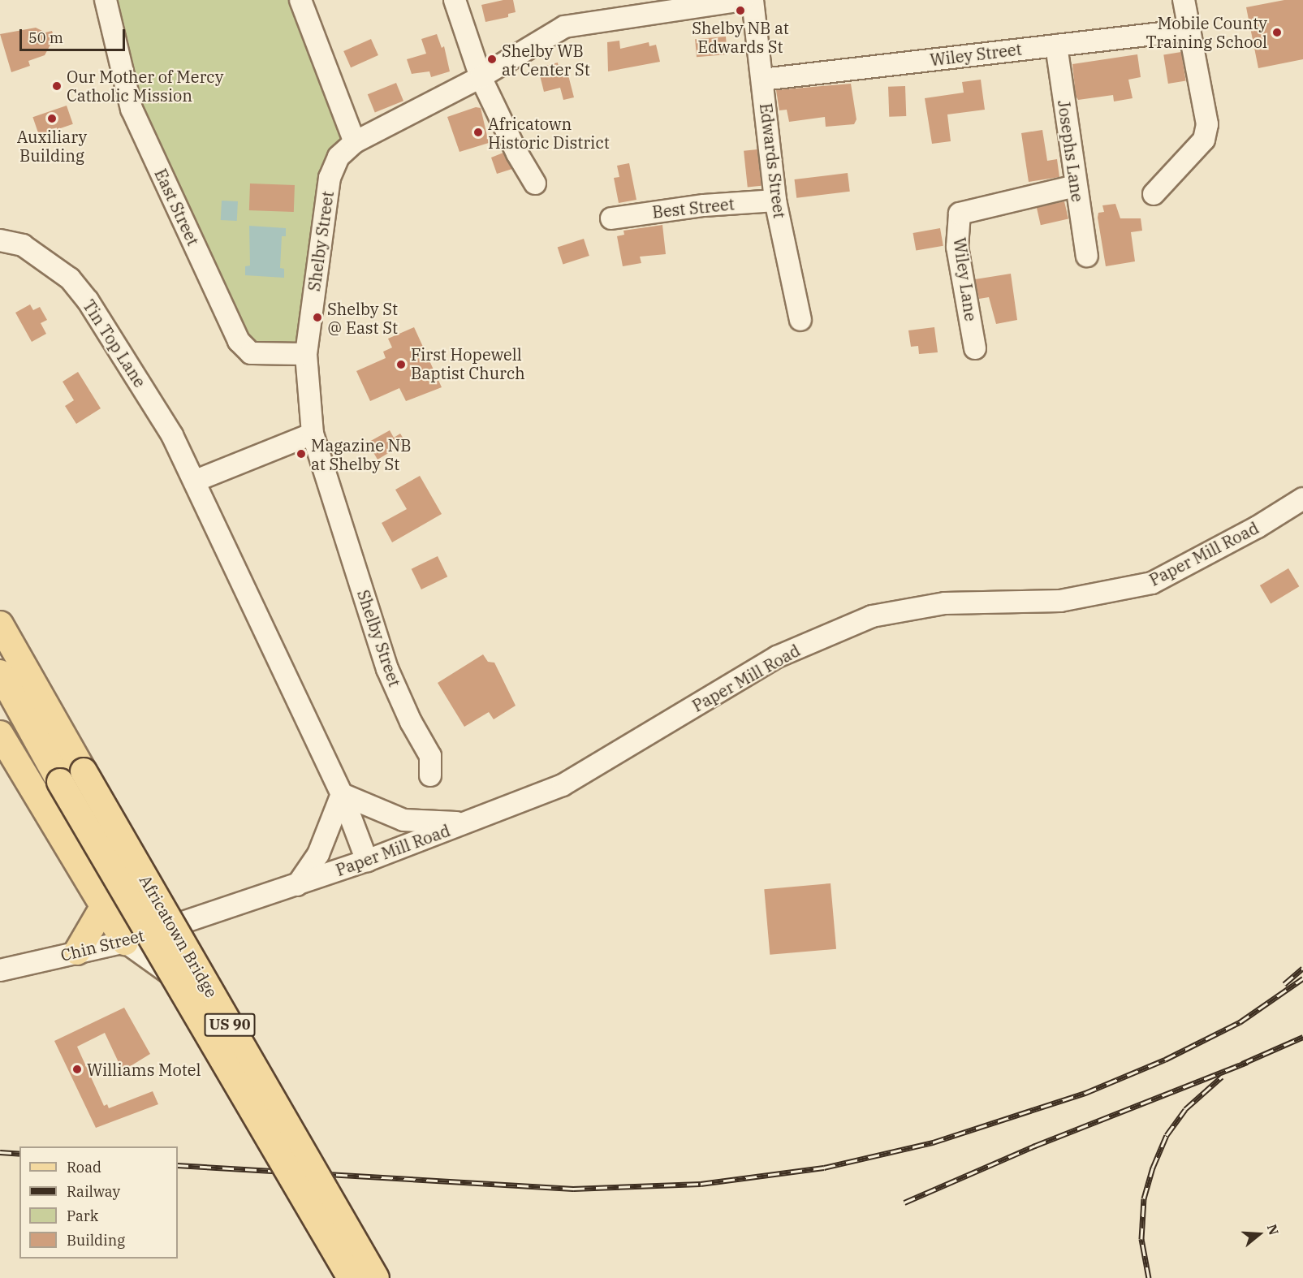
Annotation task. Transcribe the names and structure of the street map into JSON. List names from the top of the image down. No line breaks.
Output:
{"streets":{"main road":["Africatown Bridge","US 90"],"street":["Wiley Street","Josephs Lane","Edwards Street","East Street","Best Street","Shelby Street","Wiley Lane","Tin Top Lane","Paper Mill Road","Chin Street"]},"crossings":[["Wiley Street","Josephs Lane"],["Wiley Street","Edwards Street"],["Josephs Lane","Wiley Lane"],["Edwards Street","Best Street"],["East Street","Shelby Street"],["Tin Top Lane","Paper Mill Road"],["Paper Mill Road","Chin Street"]],"places":["Shelby NB at Edwards St","Mobile County Training School","Shelby WB at Center St","Our Mother of Mercy Catholic Mission","Auxiliary Building","Africatown Historic District","Shelby St @ East St","First Hopewell Baptist Church","Magazine NB at Shelby St","Williams Motel"],"legend":["Road","Railway","Park","Building"],"scale_bar":"50 m","north":"right"}
